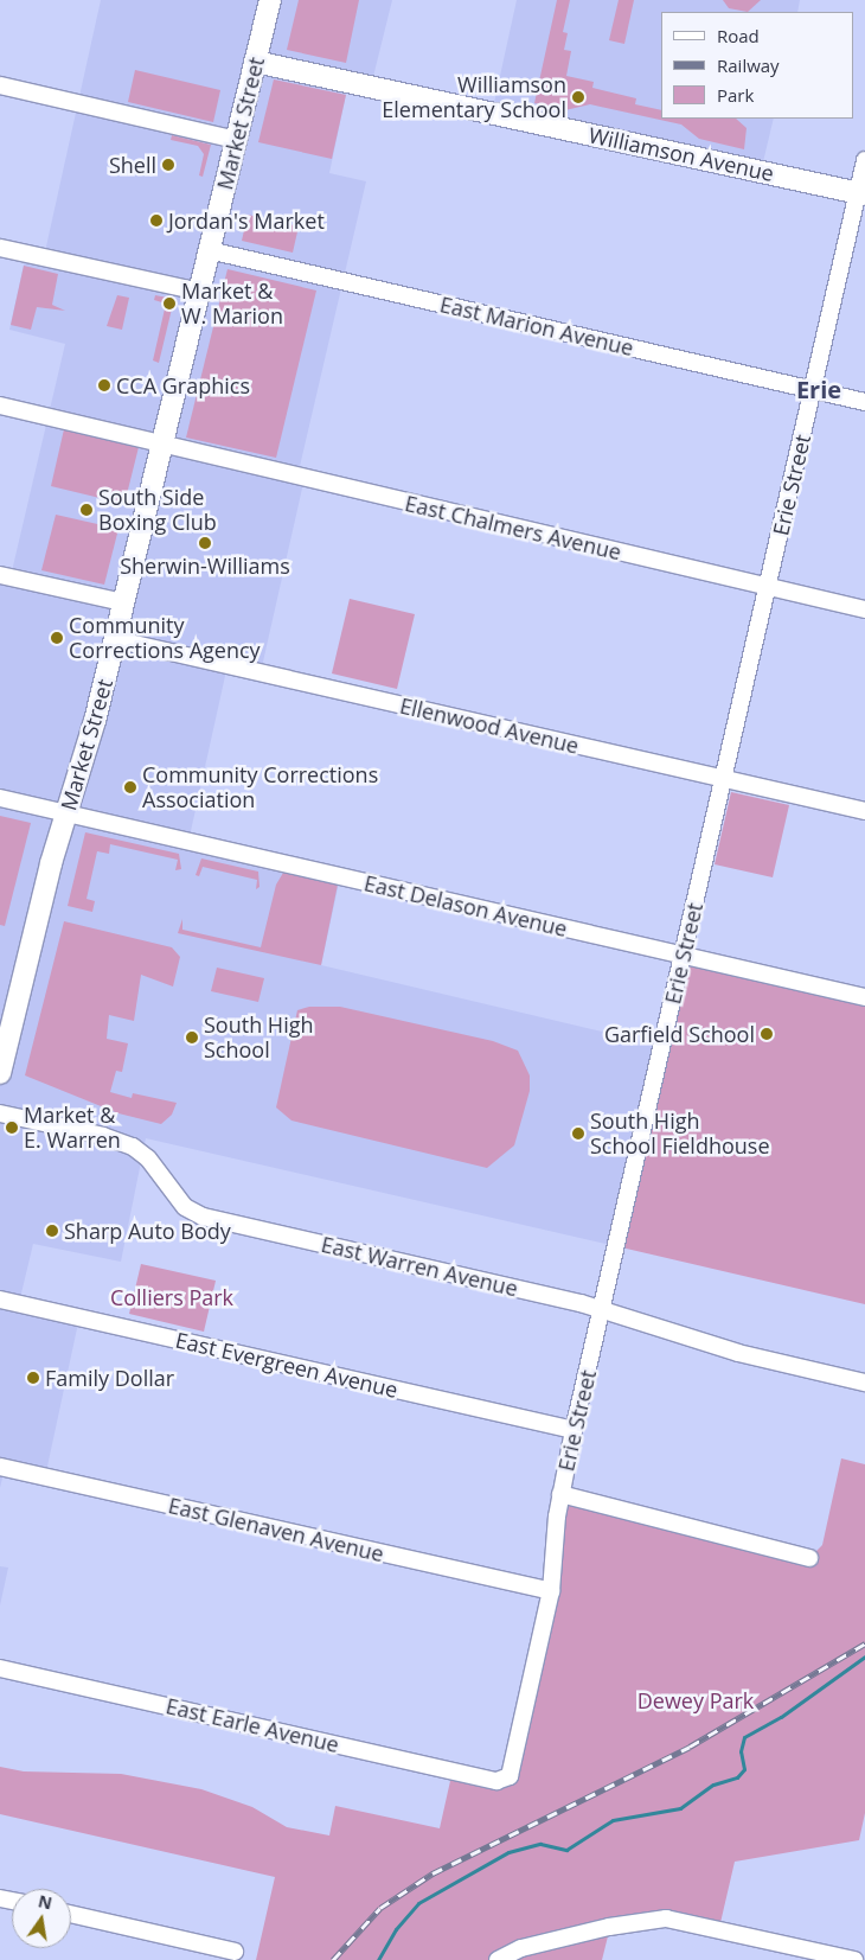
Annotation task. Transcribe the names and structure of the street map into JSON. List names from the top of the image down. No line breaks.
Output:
{"streets":{"main road":["Market Street","Williamson Avenue"],"street":["East Marion Avenue","Erie Street","East Chalmers Avenue","Ellenwood Avenue","East Delason Avenue","East Warren Avenue","East Evergreen Avenue","East Glenaven Avenue","East Earle Avenue"]},"crossings":[["Market Street","Williamson Avenue"],["Market Street","East Marion Avenue"],["Market Street","East Chalmers Avenue"],["Market Street","Ellenwood Avenue"],["Market Street","East Delason Avenue"],["Williamson Avenue","Erie Street"],["East Marion Avenue","Erie Street"],["Erie Street","East Chalmers Avenue"],["Erie Street","Ellenwood Avenue"],["Erie Street","East Delason Avenue"],["Erie Street","East Warren Avenue"],["Erie Street","East Evergreen Avenue"],["Erie Street","East Glenaven Avenue"],["Erie Street","East Earle Avenue"]],"districts":["Erie"],"parks":["Colliers Park","Dewey Park"],"places":["Williamson Elementary School","Shell","Jordan's Market","Market & W. Marion","CCA Graphics","South Side Boxing Club","Sherwin-Williams","Community Corrections Agency","Community Corrections Association","Garfield School","South High School","Market & E. Warren","South High School Fieldhouse","Sharp Auto Body","Family Dollar"],"legend":["Road","Railway","Park"],"north":"top"}
